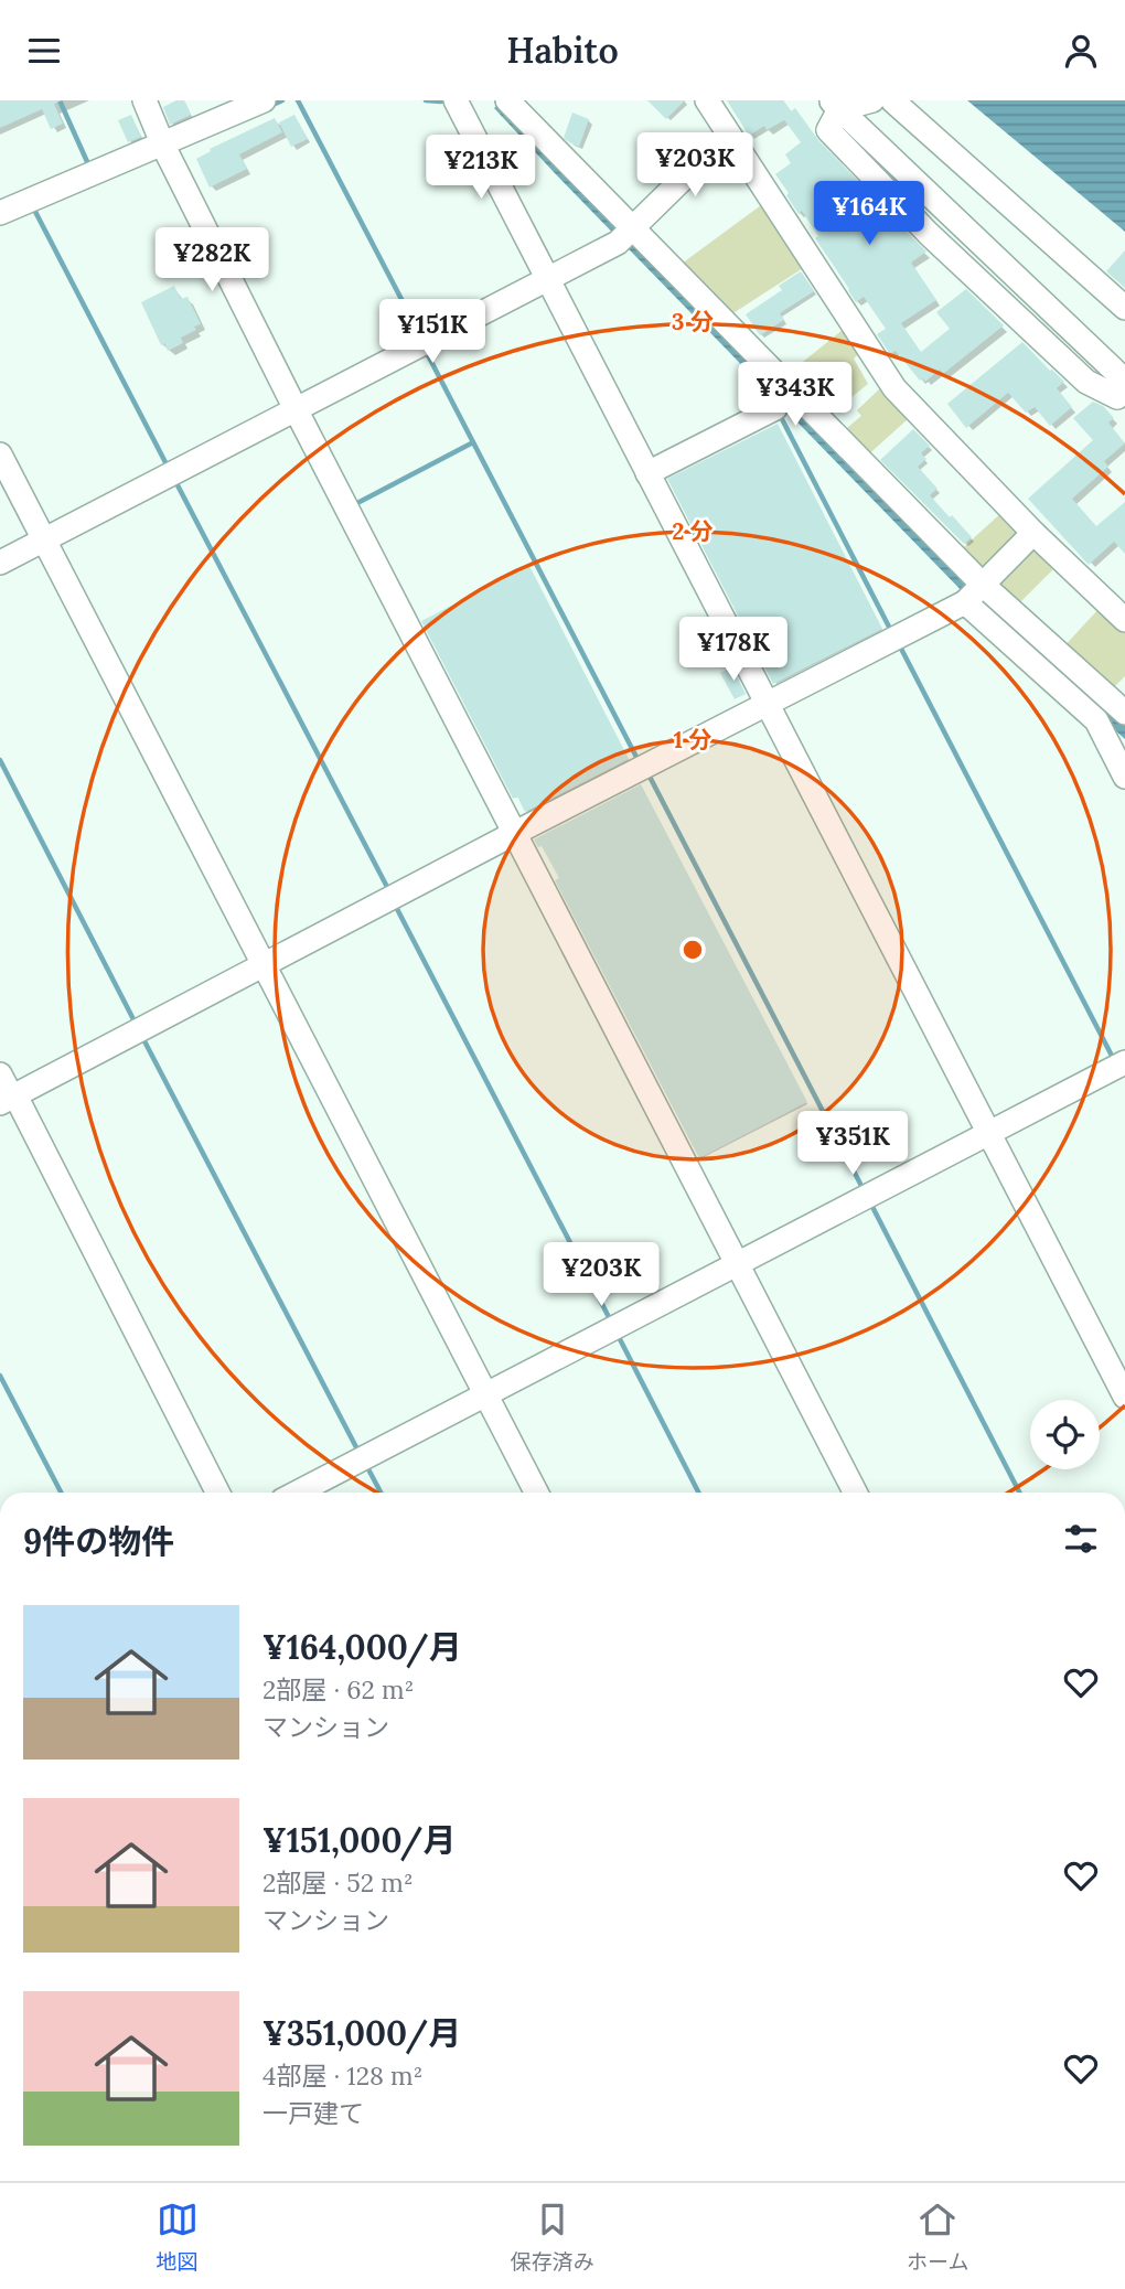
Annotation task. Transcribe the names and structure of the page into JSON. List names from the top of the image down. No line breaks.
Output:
{"page":{"header":"Habito","price":["¥203K","¥213K","¥164K","¥282K","¥151K","¥343K","¥178K","¥351K","¥203K"],"heading":"9件の物件","list":[{"name":"¥164,000/月","note":"2部屋 · 62 m² · マンション"},{"name":"¥151,000/月","note":"2部屋 · 52 m² · マンション"},{"name":"¥351,000/月","note":"4部屋 · 128 m² · 一戸建て"}],"tabs":["地図","保存済み","ホーム"]},"rings":["3 分","2 分","1 分"]}
